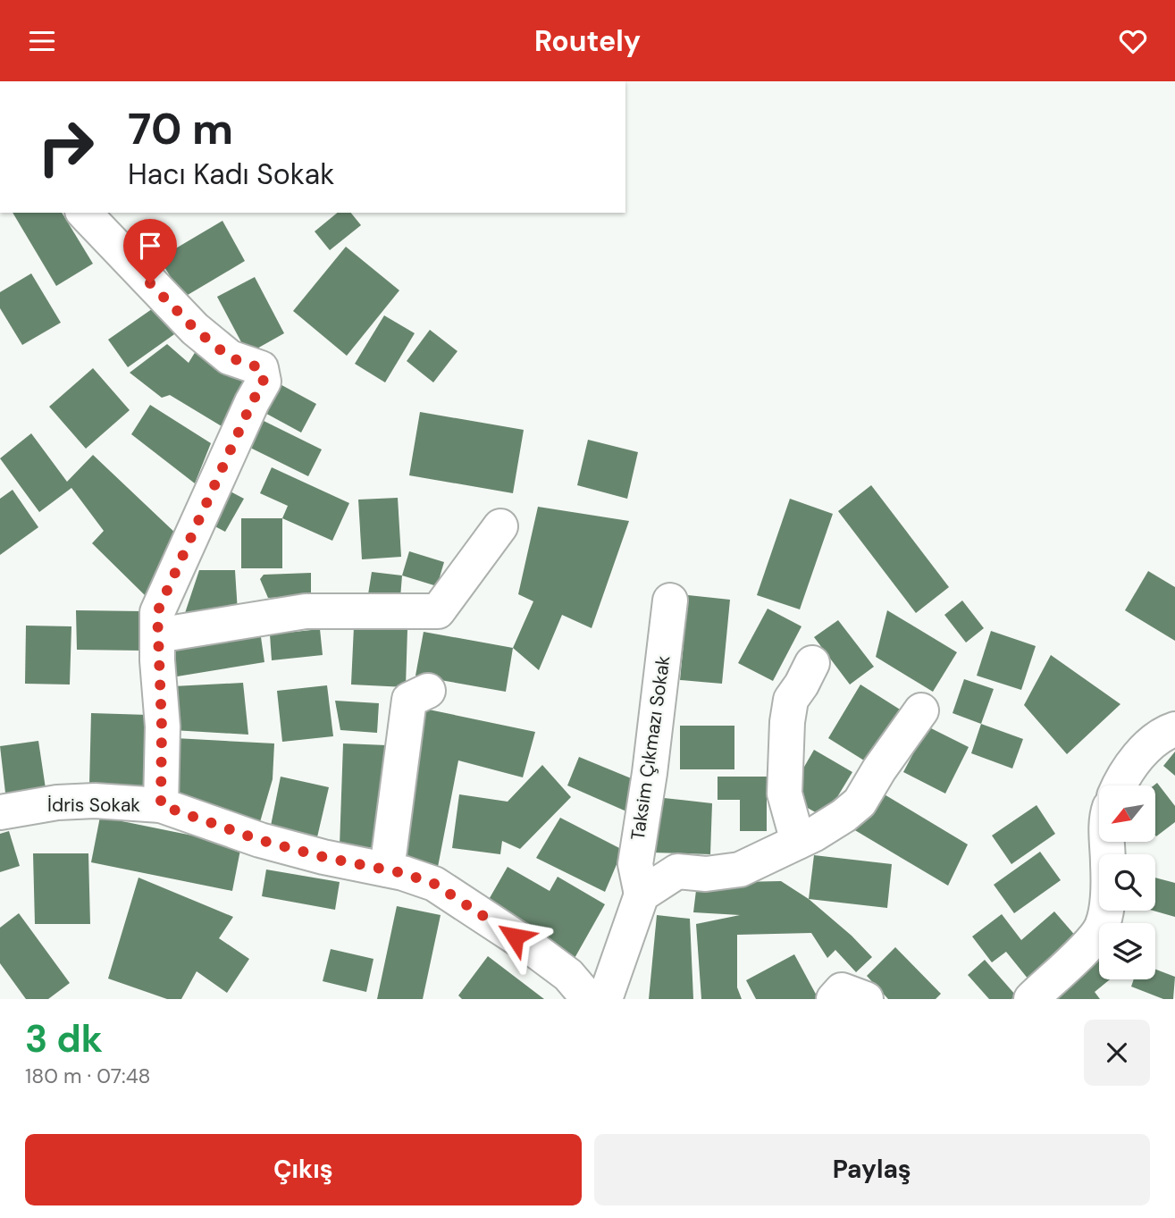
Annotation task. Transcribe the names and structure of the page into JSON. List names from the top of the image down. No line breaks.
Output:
{"streets":{"street":["Taksim Çıkmazı Sokak","İdris Sokak"]},"north":"bottom left","page":{"header":"Routely","turn":["70 m","Hacı Kadı Sokak"],"heading":["3 dk","180 m · 07:48"],"buttons":["Çıkış","Paylaş"]}}
